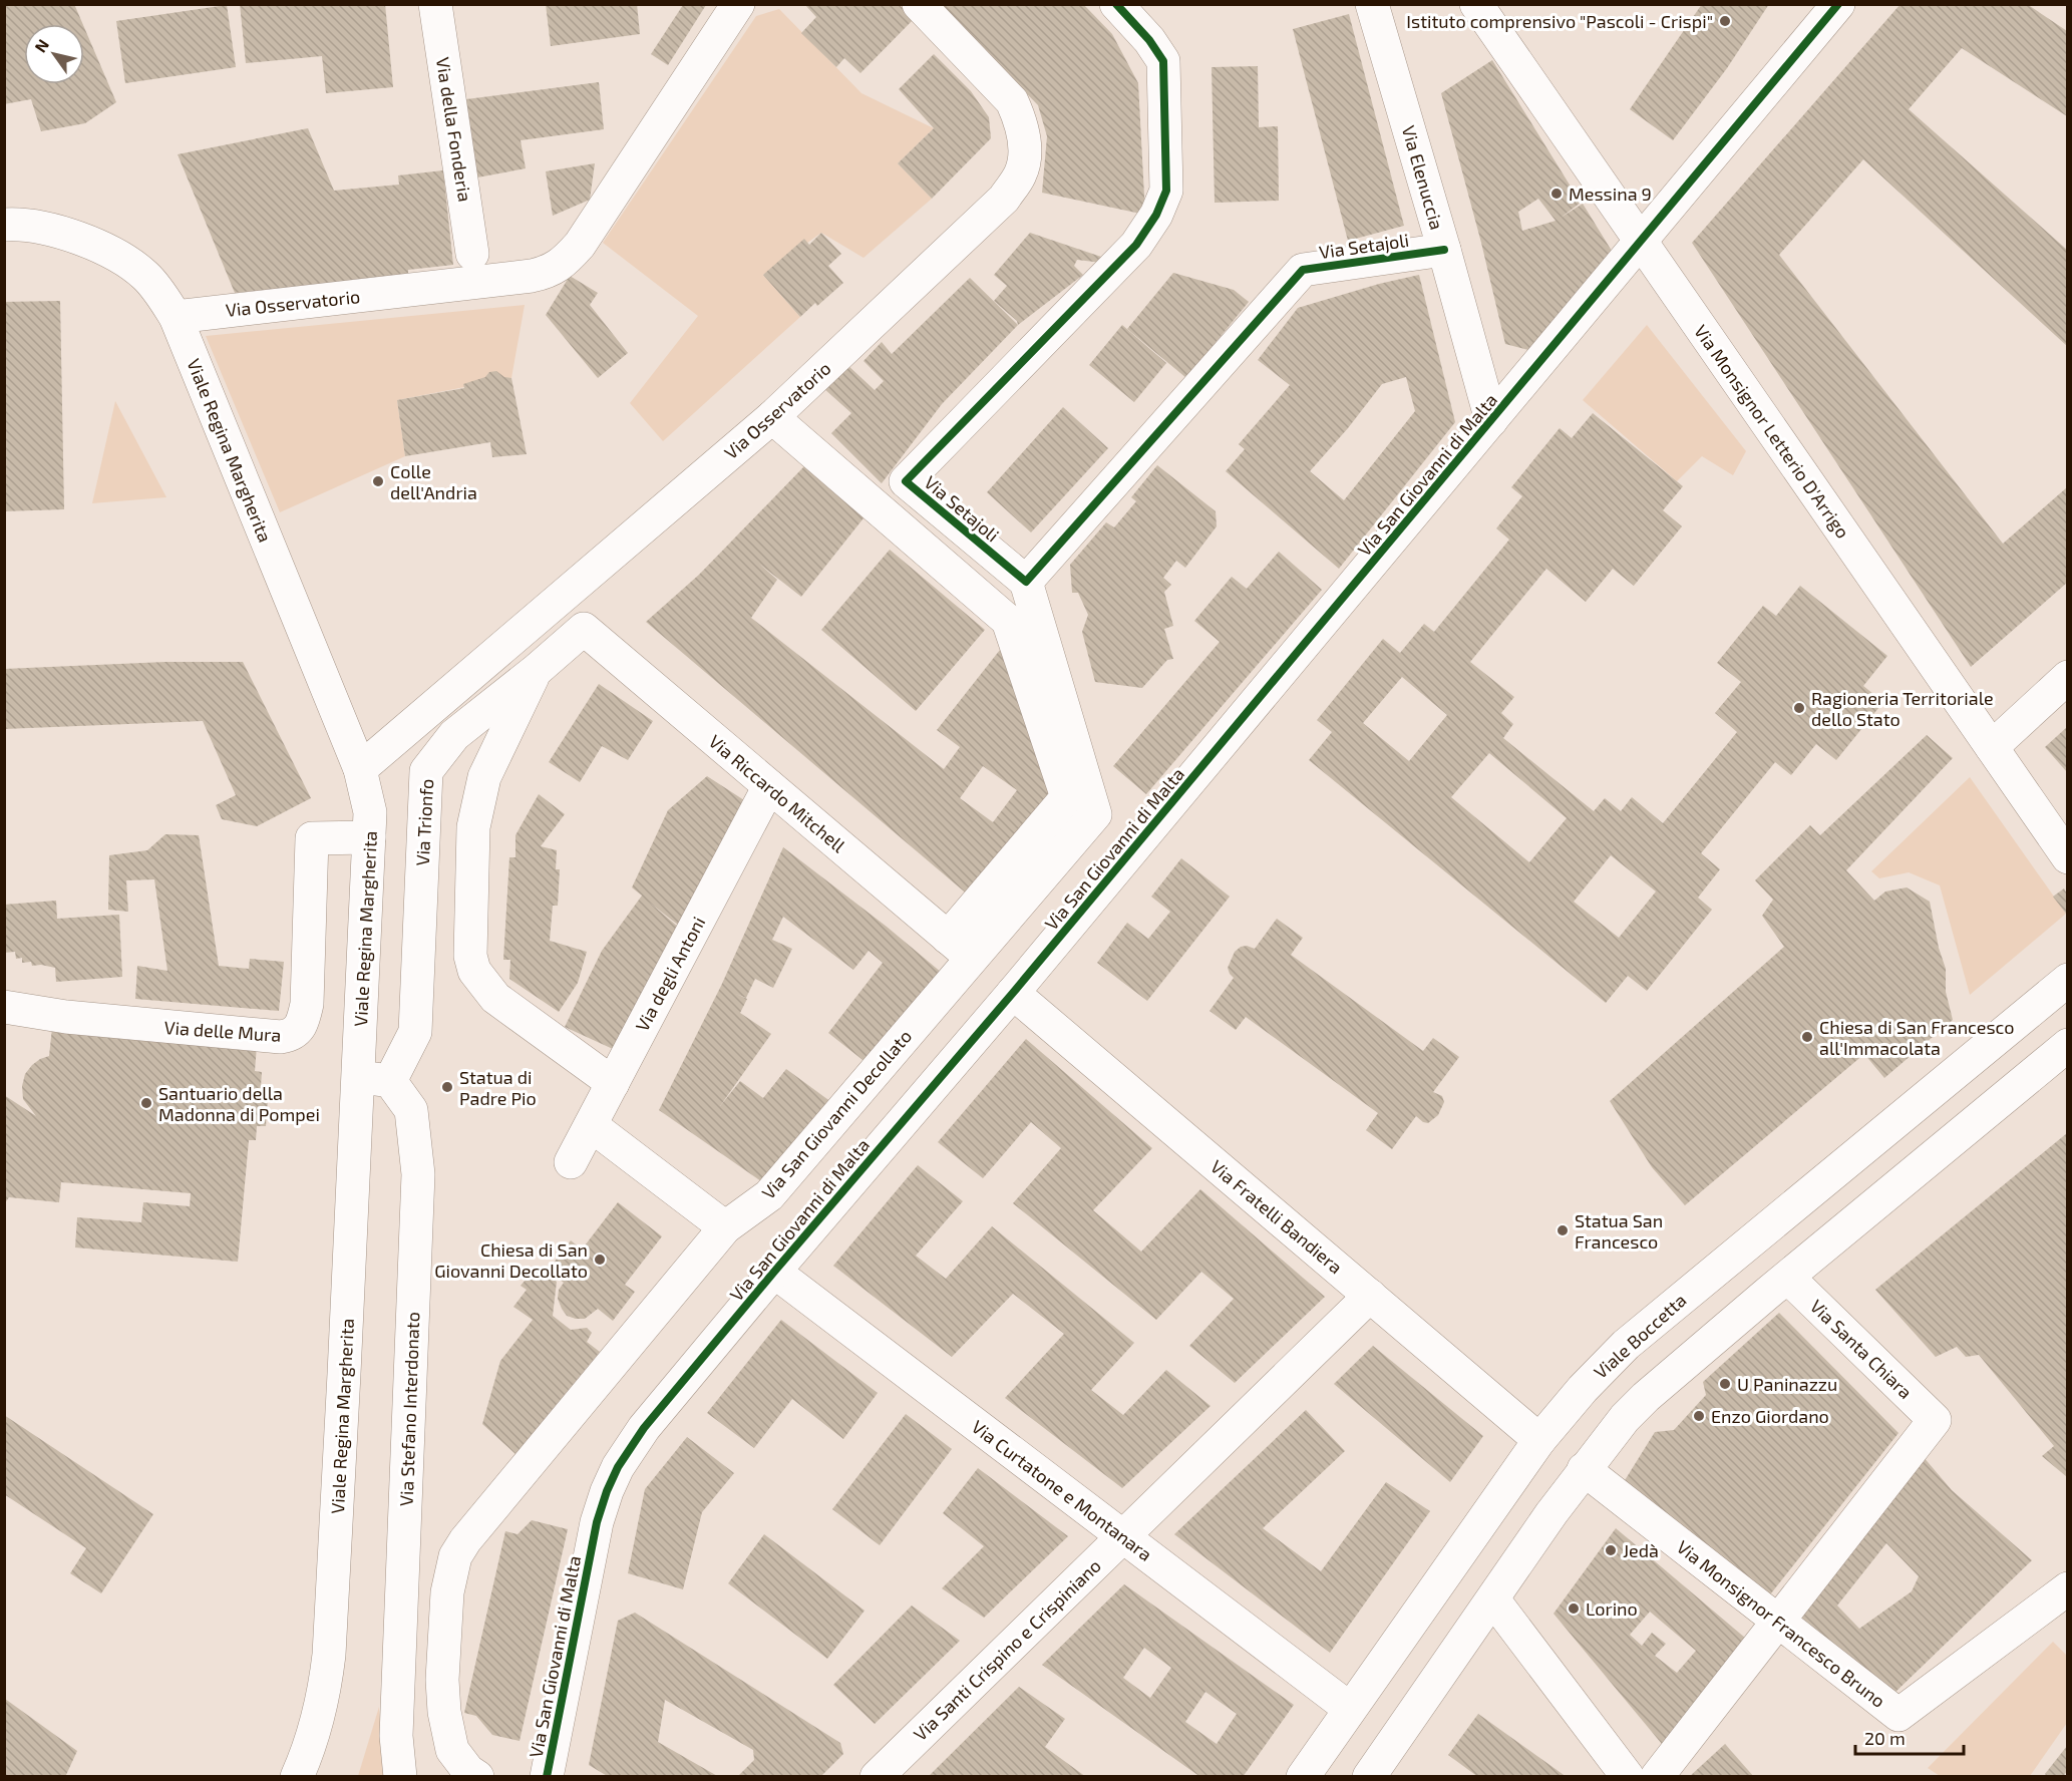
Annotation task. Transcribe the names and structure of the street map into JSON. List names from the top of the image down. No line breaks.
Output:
{"streets":{"street":["Via della Fonderia","Via Elenuccia","Via Setajoli","Via Osservatorio","Via Monsignor Letterio D'Arrigo","Viale Regina Margherita","Via San Giovanni di Malta","Via Riccardo Mitchell","Via Trionfo","Via degli Antoni","Via delle Mura","Via San Giovanni Decollato","Via Fratelli Bandiera","Viale Boccetta","Via Santa Chiara","Via Stefano Interdonato","Via Curtatone e Montanara","Via Monsignor Francesco Bruno","Via Santi Crispino e Crispiniano"]},"crossings":[["Via Elenuccia","Via Setajoli"],["Via Elenuccia","Via San Giovanni di Malta"],["Via Setajoli","Via San Giovanni Decollato"],["Via Osservatorio","Viale Regina Margherita"],["Via Monsignor Letterio D'Arrigo","Via San Giovanni di Malta"],["Viale Regina Margherita","Via delle Mura"],["Via San Giovanni di Malta","Via Fratelli Bandiera"],["Via San Giovanni di Malta","Via Curtatone e Montanara"],["Via Riccardo Mitchell","Via Trionfo"],["Via Riccardo Mitchell","Via degli Antoni"],["Via Riccardo Mitchell","Via San Giovanni Decollato"],["Via Trionfo","Via Stefano Interdonato"],["Via Fratelli Bandiera","Viale Boccetta"],["Via Fratelli Bandiera","Via Santi Crispino e Crispiniano"],["Viale Boccetta","Via Curtatone e Montanara"],["Via Santa Chiara","Via Monsignor Francesco Bruno"],["Via Curtatone e Montanara","Via Santi Crispino e Crispiniano"]],"places":["Istituto comprensivo \"Pascoli - Crispi\"","Messina 9","Colle dell'Andria","Ragioneria Territoriale dello Stato","Chiesa di San Francesco all'Immacolata","Statua di Padre Pio","Santuario della Madonna di Pompei","Statua San Francesco","Chiesa di San Giovanni Decollato","U Paninazzu","Enzo Giordano","Jedà","Lorino"],"scale_bar":"20 m","north":"top left"}
